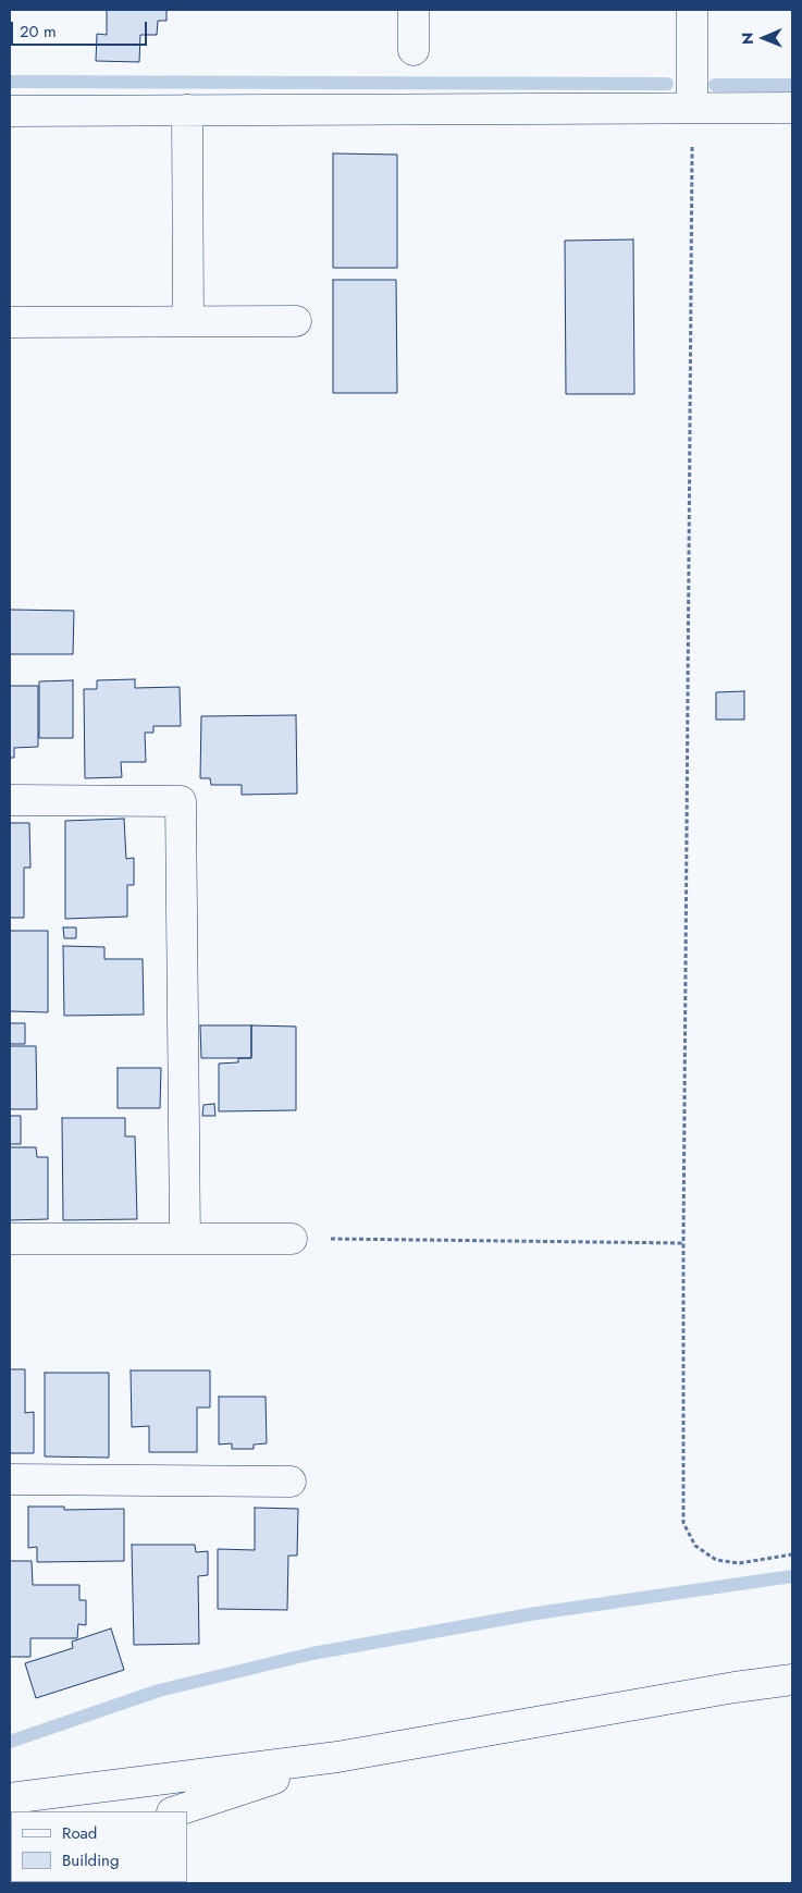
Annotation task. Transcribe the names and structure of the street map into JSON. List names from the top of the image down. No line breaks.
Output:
{"legend":["Road","Building"],"scale_bar":"20 m","north":"left"}
